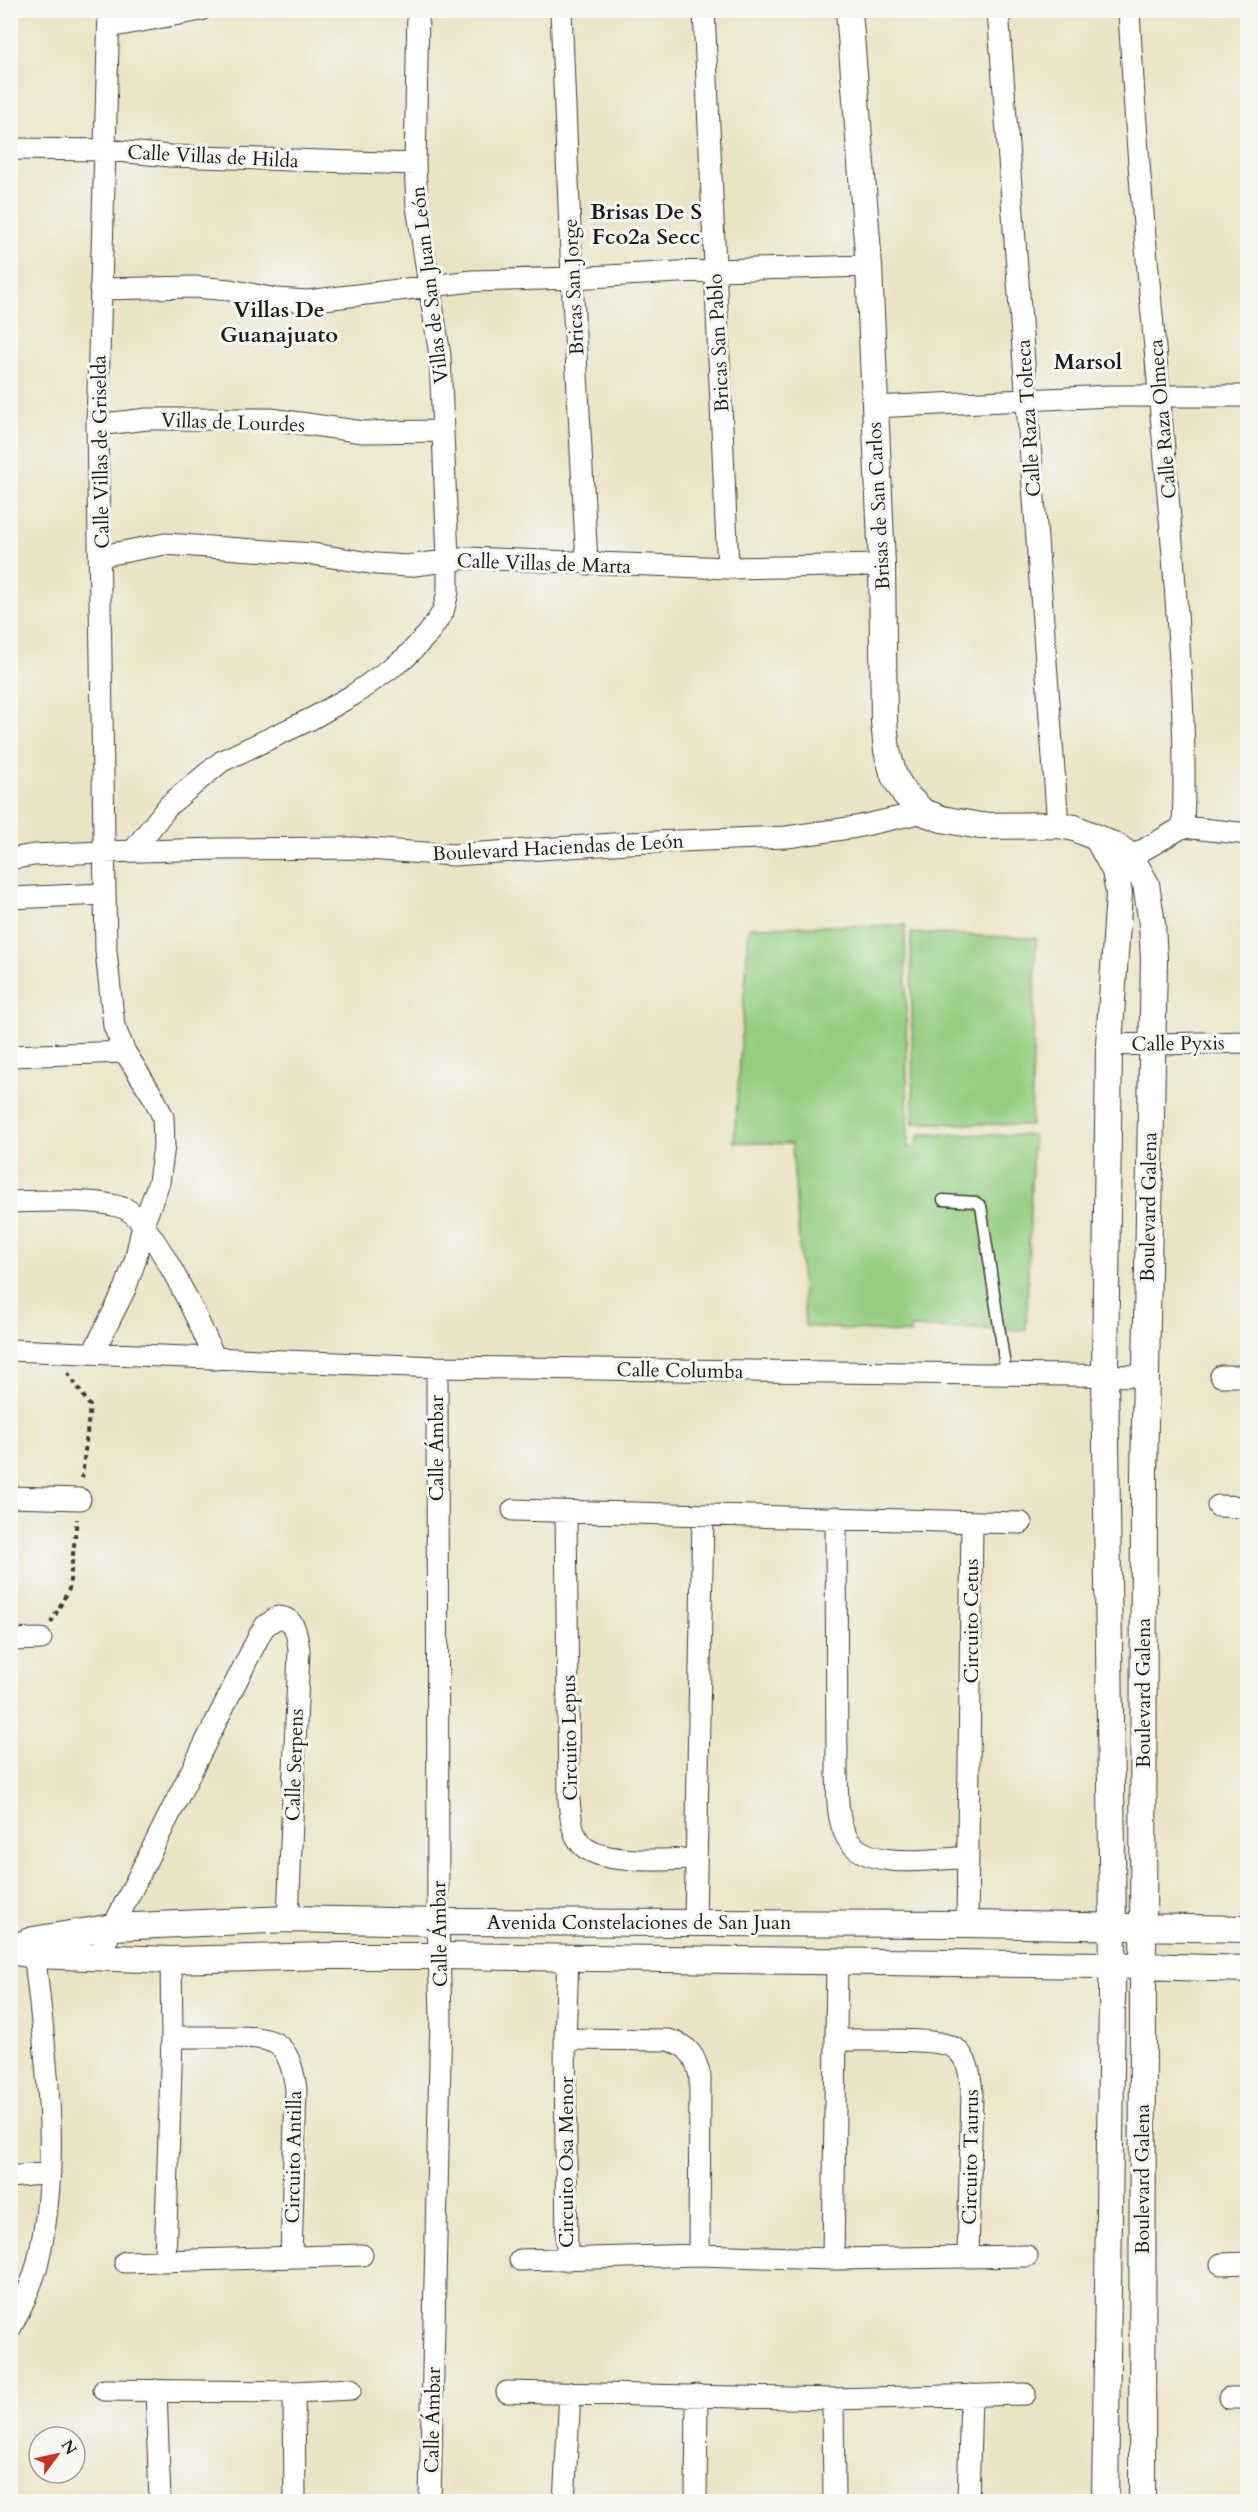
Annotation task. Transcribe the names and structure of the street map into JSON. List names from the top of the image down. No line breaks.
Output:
{"streets":{"street":["Calle Villas de Hilda","Villas de San Juan León","Bricas San Jorge","Bricas San Pablo","Calle Raza Tolteca","Calle Raza Olmeca","Villas de Lourdes","Calle Villas de Griselda","Brisas de San Carlos","Calle Villas de Marta","Boulevard Haciendas de León","Calle Pyxis","Boulevard Galena","Calle Columba","Calle Ámbar","Circuito Cetus","Circuito Lepus","Calle Serpens","Avenida Constelaciones de San Juan","Circuito Antilla","Circuito Taurus","Circuito Osa Menor"]},"crossings":[["Calle Villas de Hilda","Villas de San Juan León"],["Calle Villas de Hilda","Calle Villas de Griselda"],["Villas de San Juan León","Villas de Lourdes"],["Villas de San Juan León","Calle Villas de Marta"],["Villas de San Juan León","Boulevard Haciendas de León"],["Bricas San Jorge","Calle Villas de Marta"],["Bricas San Pablo","Calle Villas de Marta"],["Calle Raza Tolteca","Brisas de San Carlos"],["Villas de Lourdes","Calle Villas de Griselda"],["Calle Villas de Griselda","Calle Villas de Marta"],["Calle Villas de Griselda","Boulevard Haciendas de León"],["Calle Villas de Griselda","Calle Columba"],["Brisas de San Carlos","Calle Villas de Marta"],["Brisas de San Carlos","Boulevard Haciendas de León"],["Brisas de San Carlos","Boulevard Galena"],["Calle Pyxis","Boulevard Galena"],["Boulevard Galena","Calle Columba"],["Boulevard Galena","Avenida Constelaciones de San Juan"],["Calle Columba","Calle Ámbar"],["Calle Ámbar","Avenida Constelaciones de San Juan"],["Circuito Cetus","Avenida Constelaciones de San Juan"],["Calle Serpens","Avenida Constelaciones de San Juan"],["Avenida Constelaciones de San Juan","Circuito Osa Menor"]],"districts":["Brisas De S Fco2a Secc","Villas De Guanajuato","Marsol"],"north":"top right"}
